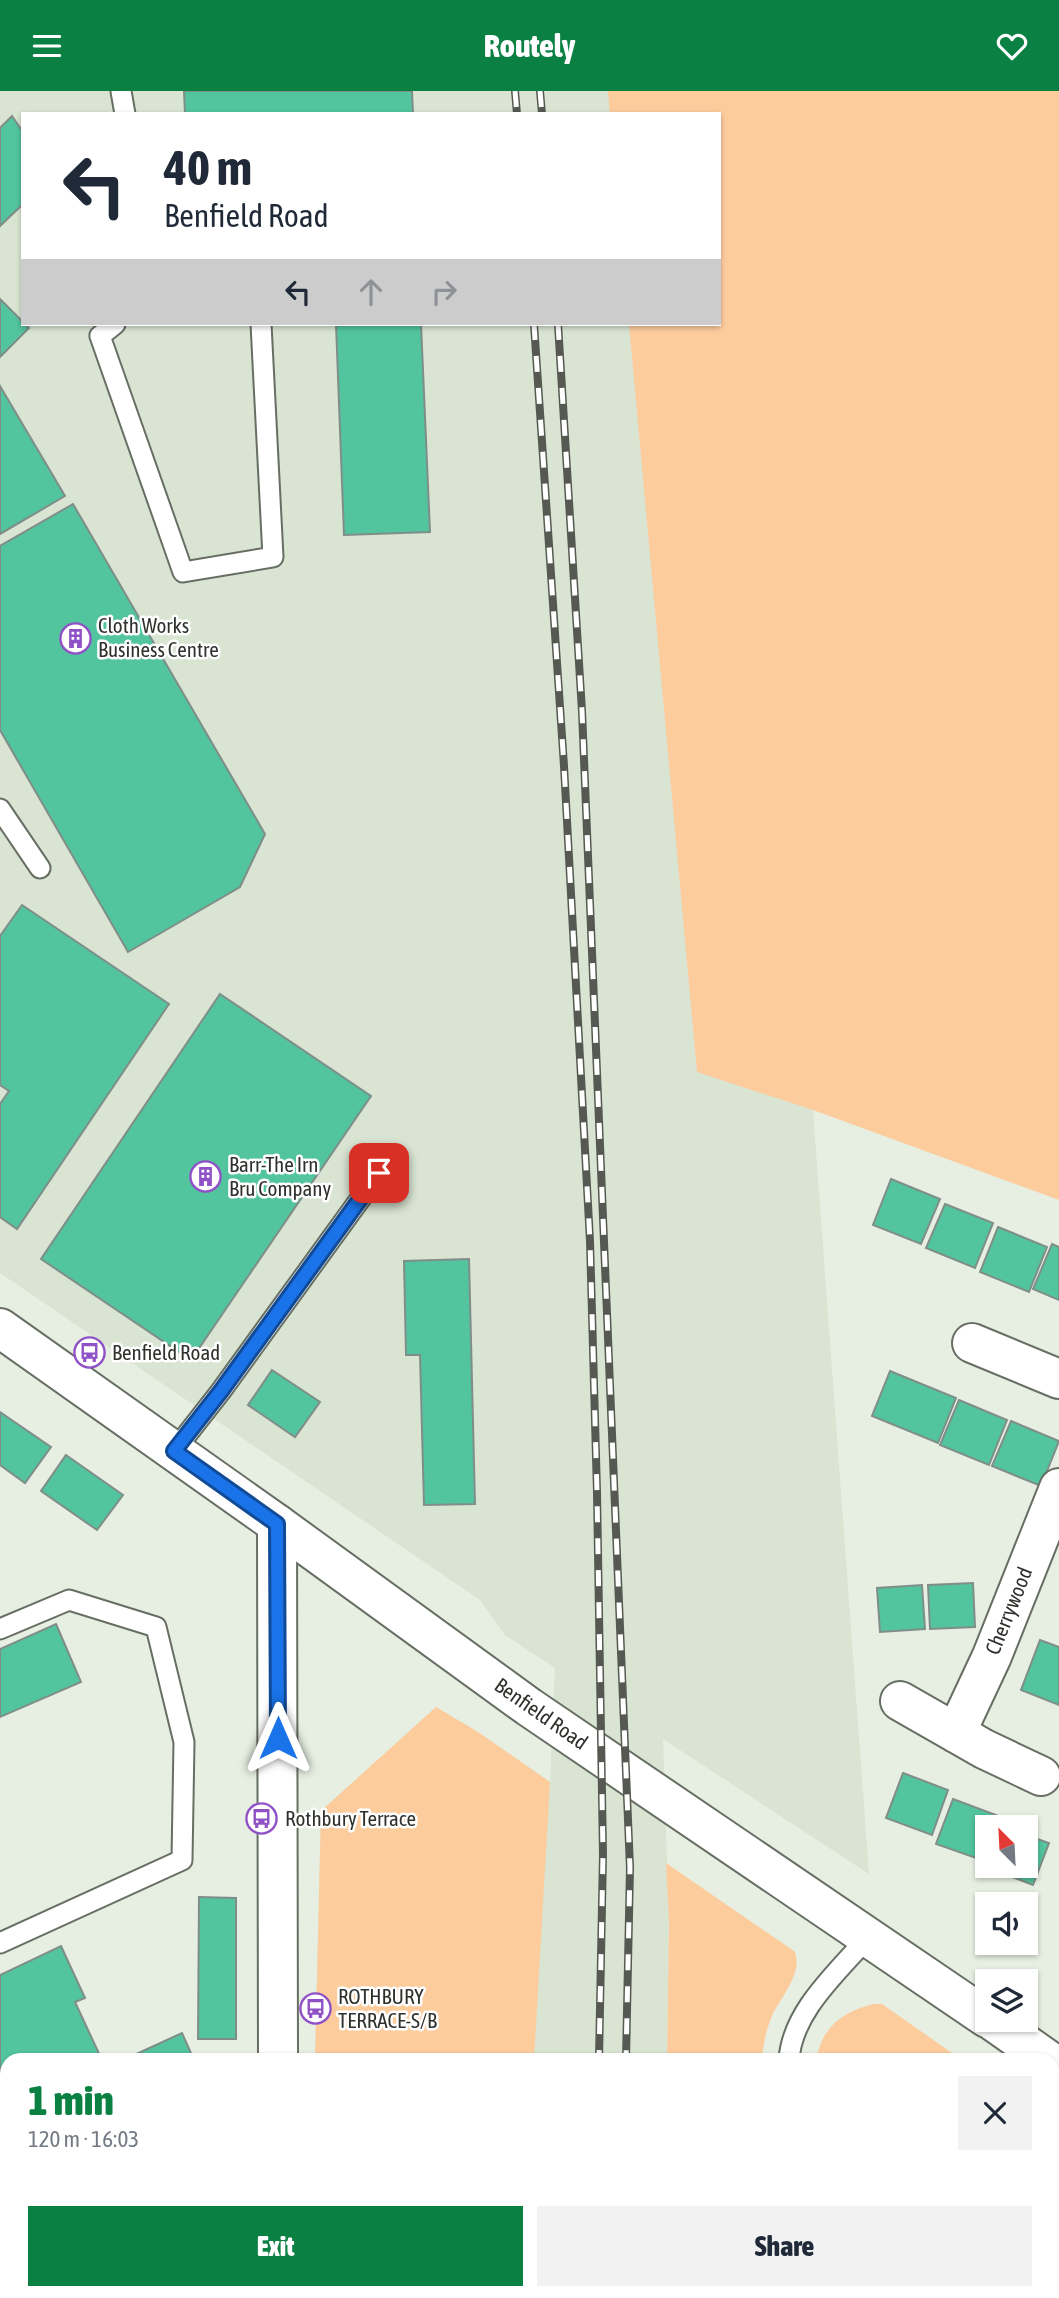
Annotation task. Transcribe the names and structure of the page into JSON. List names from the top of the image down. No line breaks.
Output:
{"streets":{"street":["Cherrywood","Benfield Road"]},"places":{"building":["Cloth Works Business Centre","Barr-The Irn Bru Company"],"bus stop":["Benfield Road","Rothbury Terrace","ROTHBURY TERRACE-S/B"]},"north":"top left","page":{"header":"Routely","turn":["40 m","Benfield Road"],"heading":["1 min","120 m · 16:03"],"buttons":["Exit","Share"]}}
